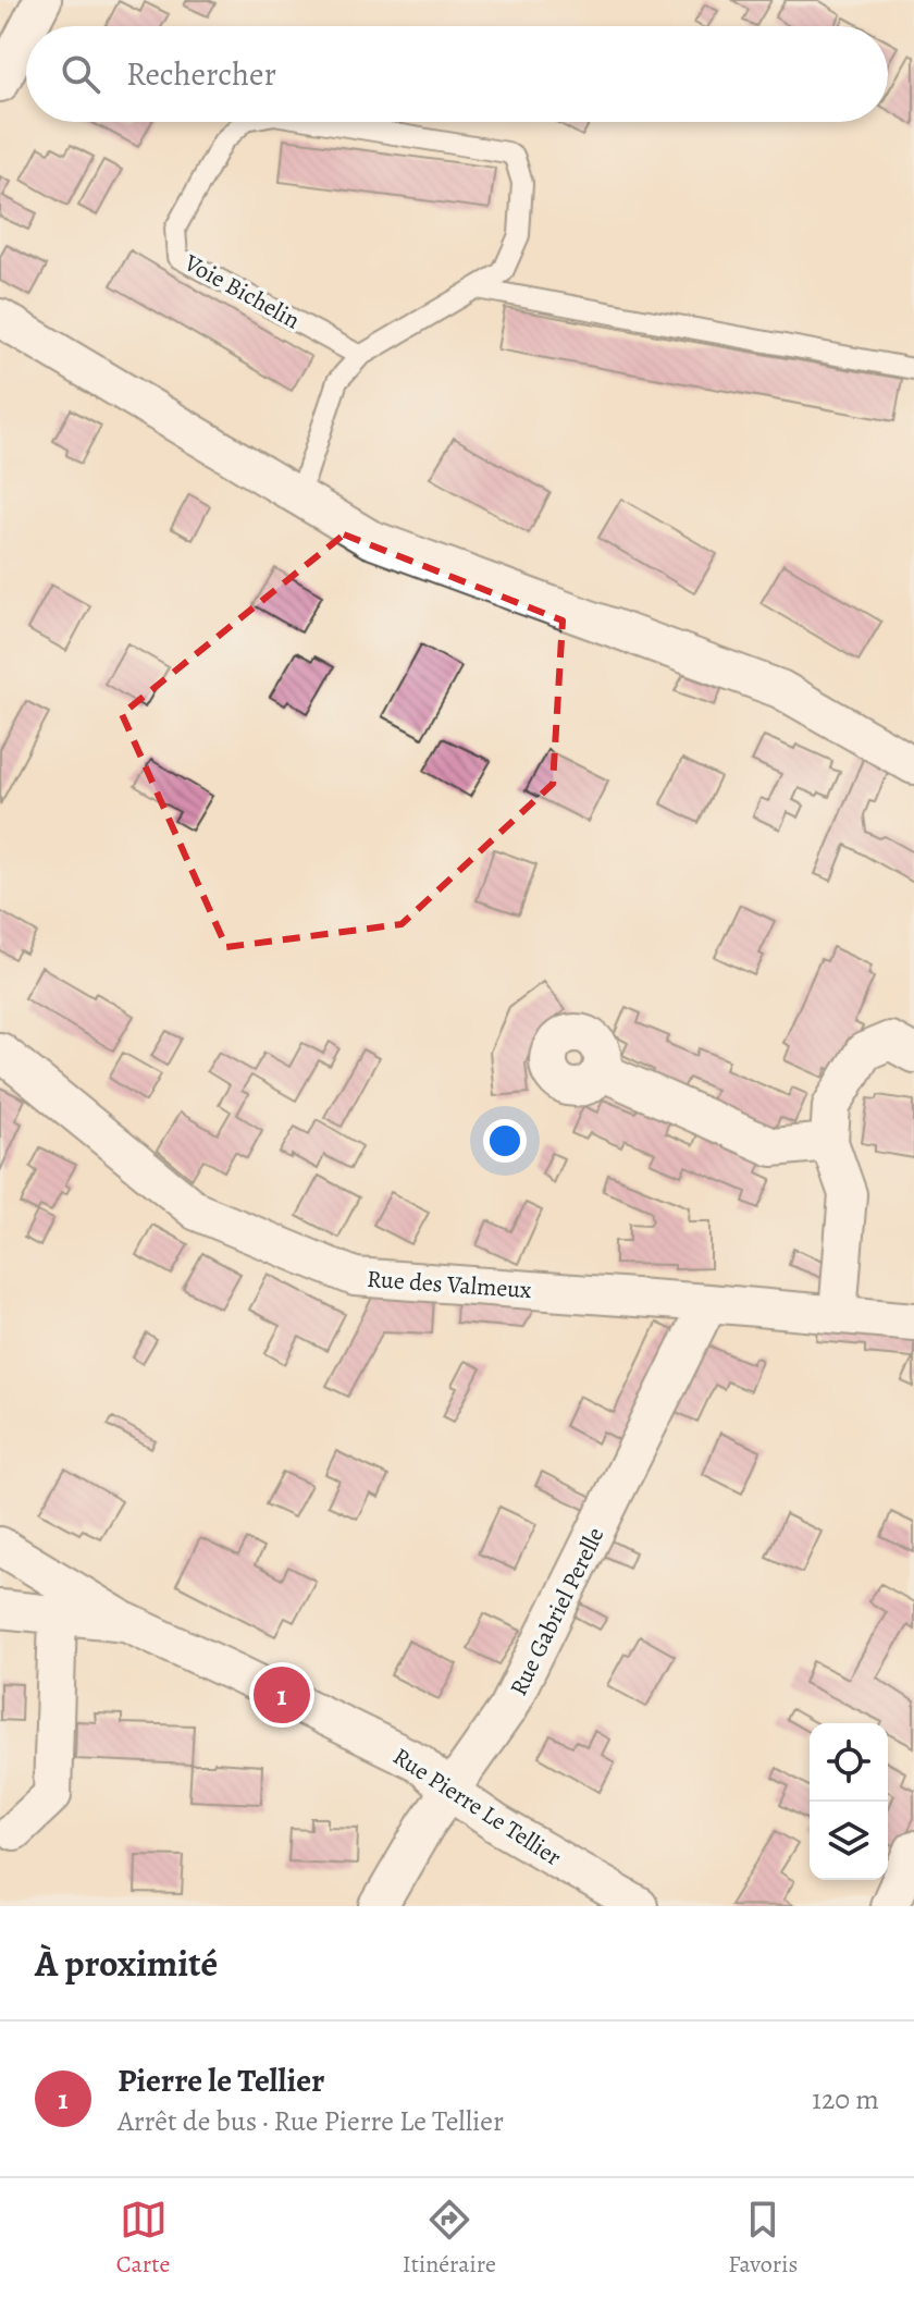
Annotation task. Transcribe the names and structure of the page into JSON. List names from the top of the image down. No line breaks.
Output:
{"streets":{"street":["Rue des Valmeux","Rue Gabriel Perelle","Rue Pierre Le Tellier"],"lane":["Voie Bichelin"]},"crossings":[["Rue des Valmeux","Rue Gabriel Perelle"],["Rue Gabriel Perelle","Rue Pierre Le Tellier"]],"page":{"search":"Rechercher","pins":"1","heading":"À proximité","list":[{"mark":"1","name":"Pierre le Tellier","note":"Arrêt de bus · Rue Pierre Le Tellier","value":"120 m"}],"nav":["Carte","Itinéraire","Favoris"]}}
